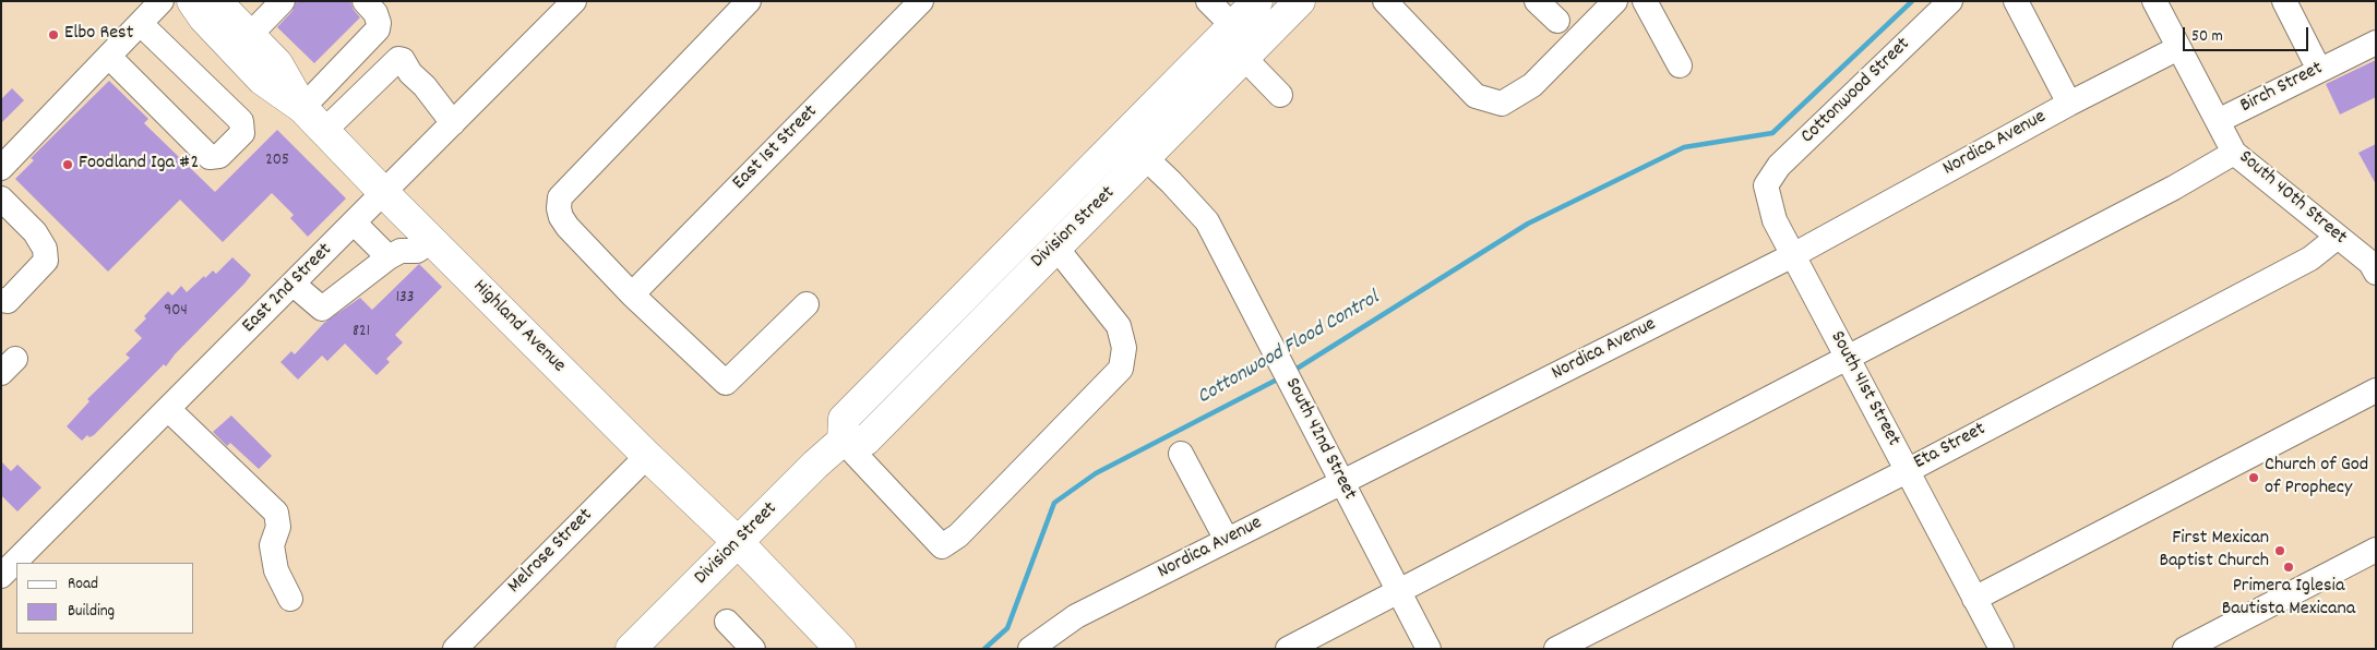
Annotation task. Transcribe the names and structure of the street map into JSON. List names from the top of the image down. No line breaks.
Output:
{"streets":{"main road":["Division Street","Highland Avenue"],"street":["Birch Street","Cottonwood Street","Nordica Avenue","East 1st Street","South 40th Street","East 2nd Street","South 41st Street","South 42nd Street","Eta Street","Melrose Street"]},"crossings":[["Birch Street","South 40th Street"],["Cottonwood Street","South 41st Street"],["Nordica Avenue","South 40th Street"],["Nordica Avenue","South 41st Street"],["Nordica Avenue","South 42nd Street"],["South 40th Street","Eta Street"],["Division Street","Highland Avenue"],["Division Street","South 42nd Street"],["East 2nd Street","Highland Avenue"],["Highland Avenue","Melrose Street"],["South 41st Street","Eta Street"]],"water":["Cottonwood Flood Control"],"places":["Elbo Rest","Foodland Iga #2","Church of God of Prophecy","First Mexican Baptist Church","Primera Iglesia Bautista Mexicana"],"house_numbers":["205","133","904","821"],"legend":["Road","Building"],"scale_bar":"50 m"}
